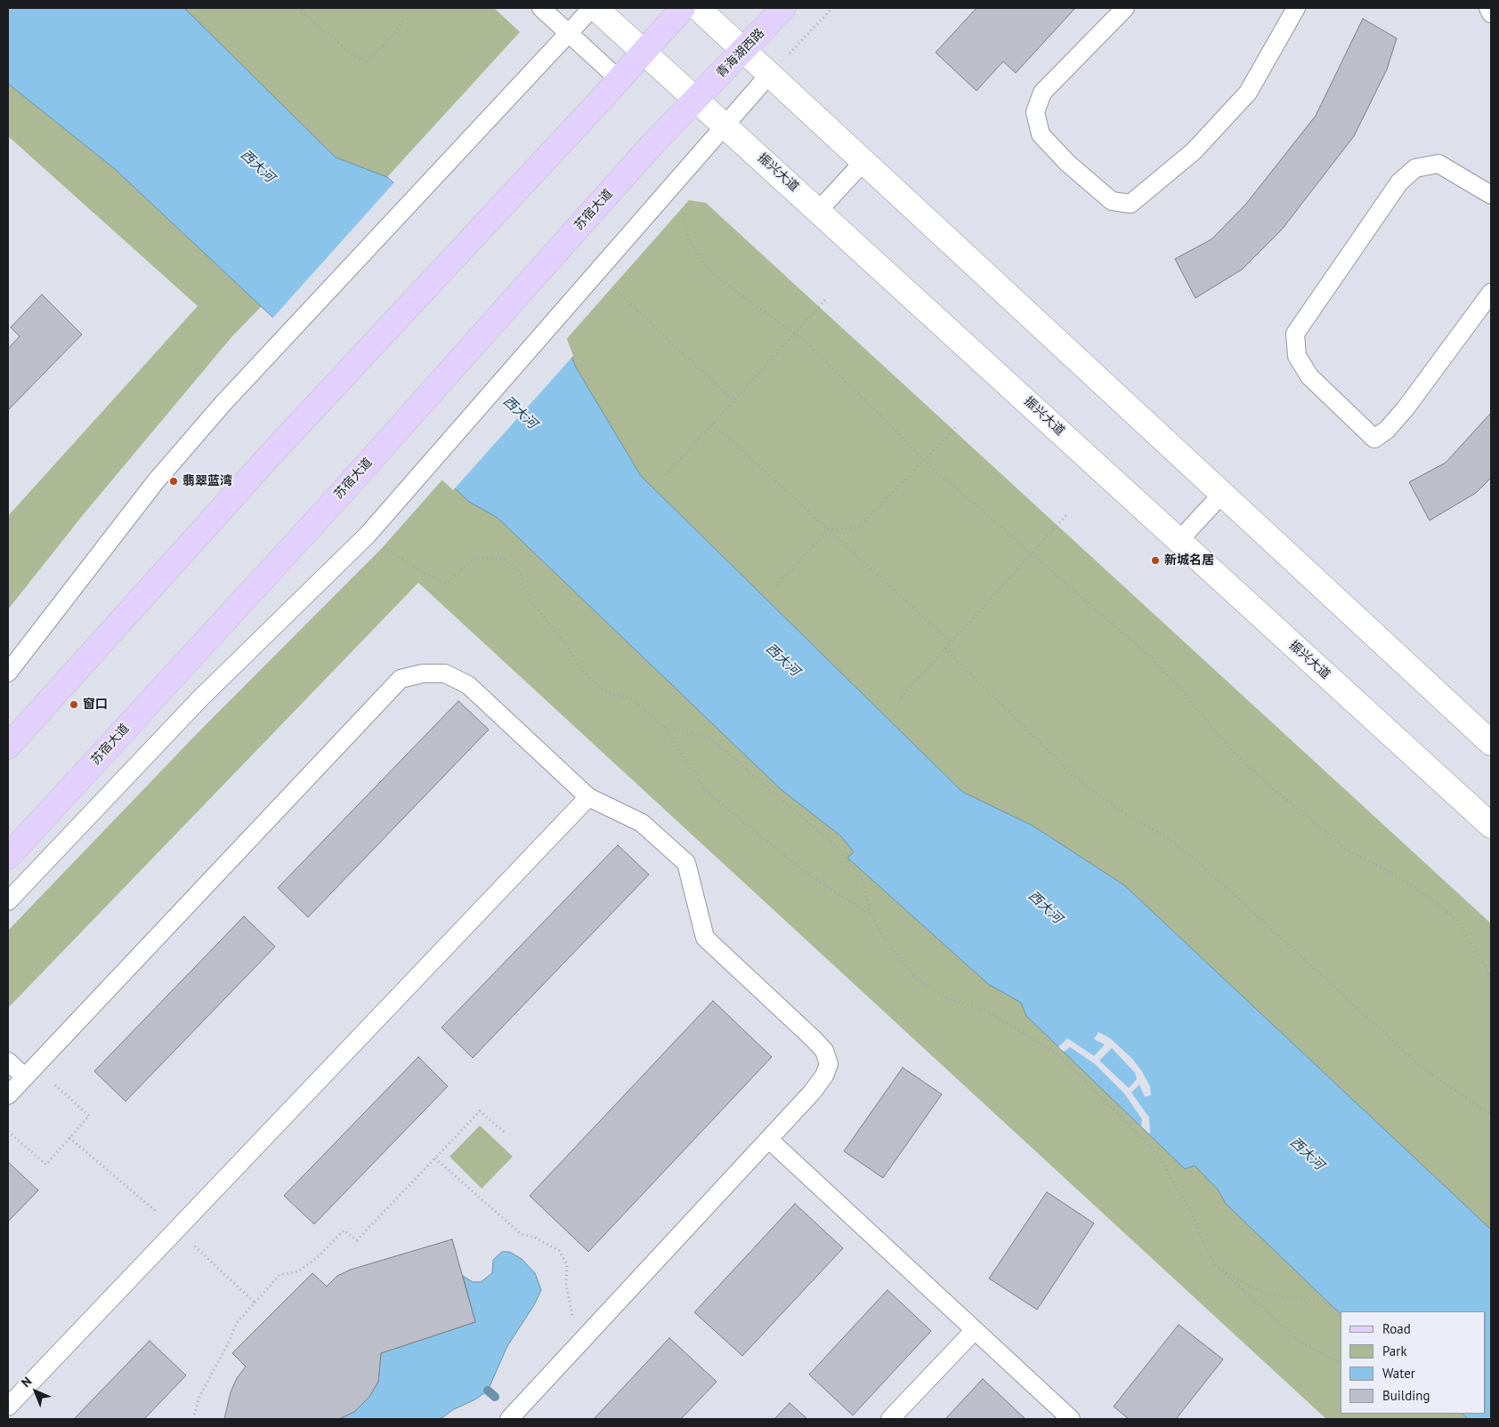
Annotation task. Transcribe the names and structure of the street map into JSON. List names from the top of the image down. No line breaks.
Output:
{"streets":{"main road":["青海湖西路","振兴大道","苏宿大道"]},"crossings":[["青海湖西路","振兴大道"],["青海湖西路","苏宿大道"],["振兴大道","苏宿大道"]],"water":["西大河"],"places":["翡翠蓝湾","新城名居","窗口"],"legend":["Road","Park","Water","Building"],"north":"top left"}
